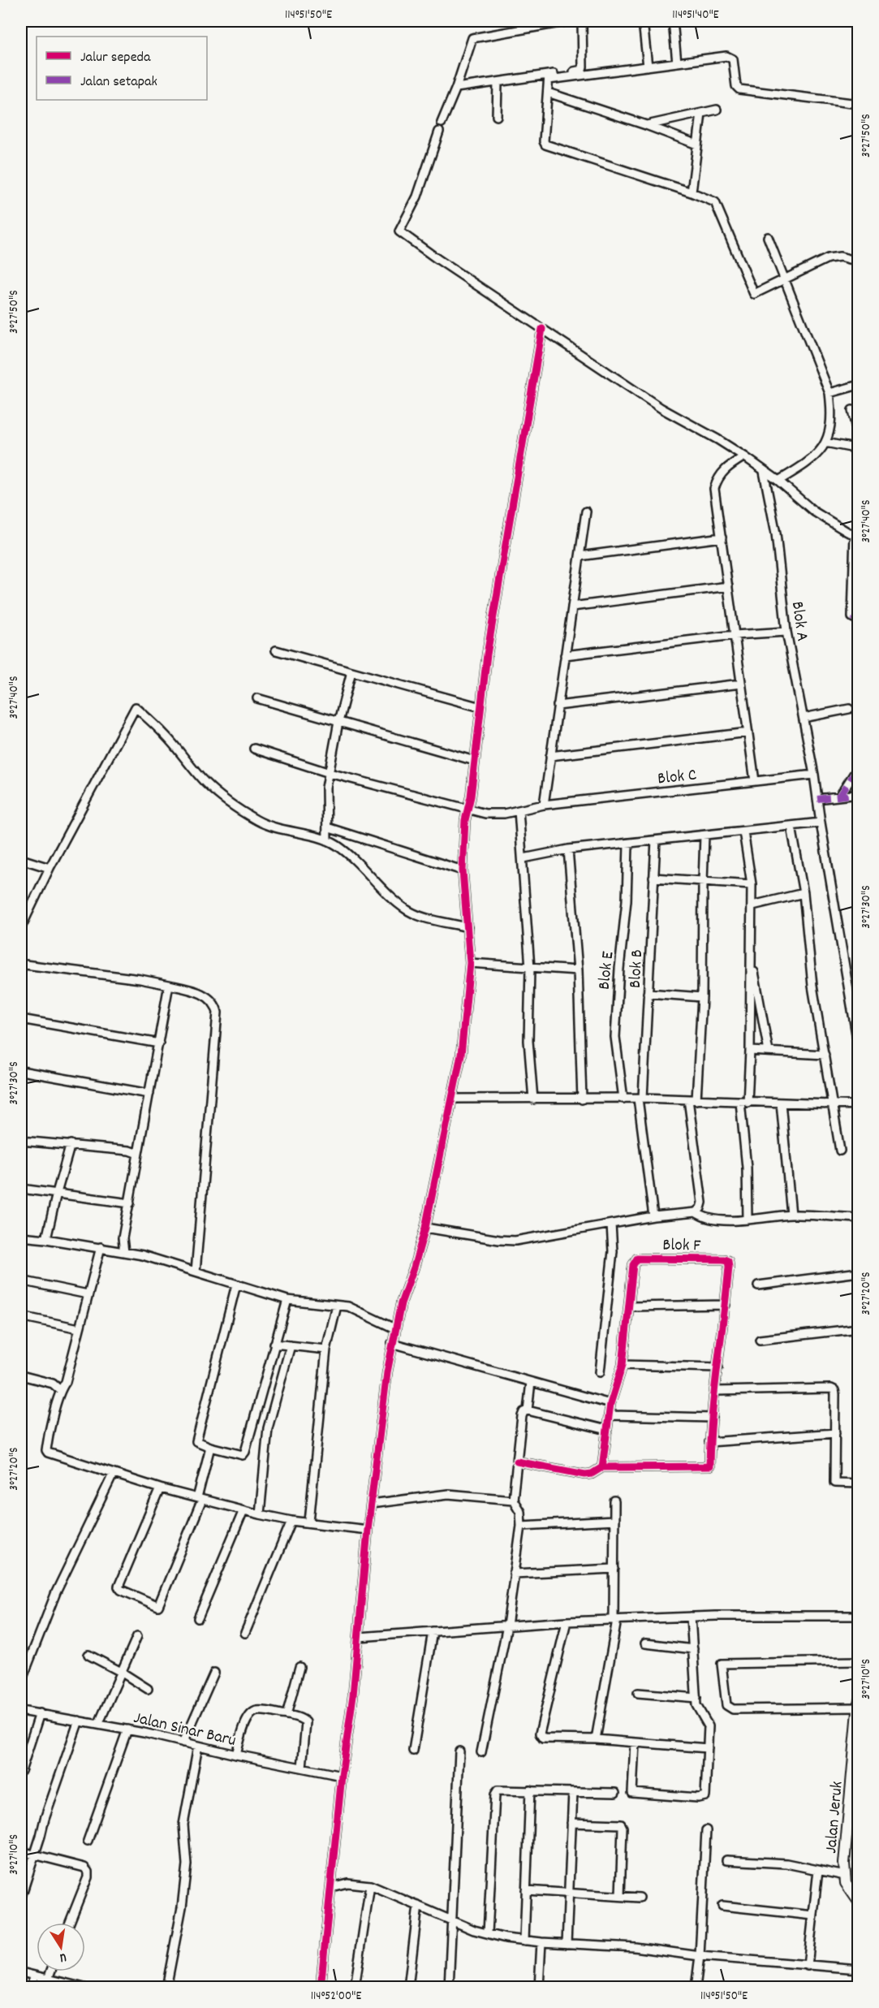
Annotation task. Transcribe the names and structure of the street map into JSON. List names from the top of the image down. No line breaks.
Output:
{"streets":{"street":["Blok A","Blok C","Blok B","Blok E","Blok F","Jalan Sinar Baru","Jalan Jeruk"]},"crossings":[["Blok A","Blok C"]],"legend":["Jalur sepeda","Jalan setapak"],"north":"bottom","coordinates":["114°51'50\"E","114°51'40\"E","3°27'50\"S","3°27'40\"S","3°27'30\"S","3°27'20\"S","3°27'10\"S","114°52'00\"E"]}
